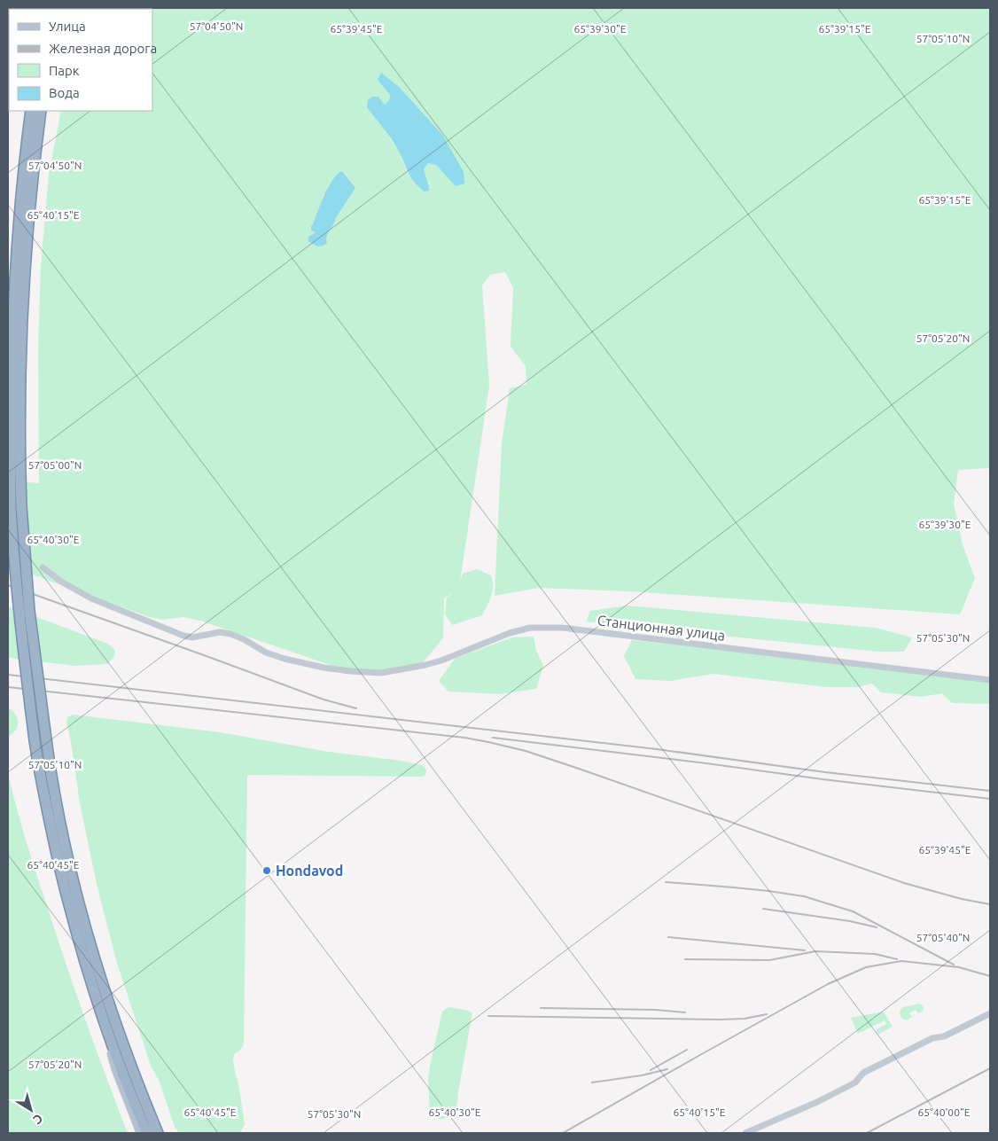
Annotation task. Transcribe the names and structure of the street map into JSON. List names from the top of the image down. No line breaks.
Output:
{"streets":{"street":["Станционная улица"]},"places":["Hondavod"],"legend":["Улица","Железная дорога","Парк","Вода"],"north":"bottom right","coordinates":["57°04'50\"N","65°39'45\"E","65°39'30\"E","65°39'15\"E","57°05'10\"N","65°40'15\"E","57°05'20\"N","57°05'00\"N","65°40'30\"E","57°05'30\"N","65°40'45\"E","57°05'40\"N","65°40'00\"E"]}
